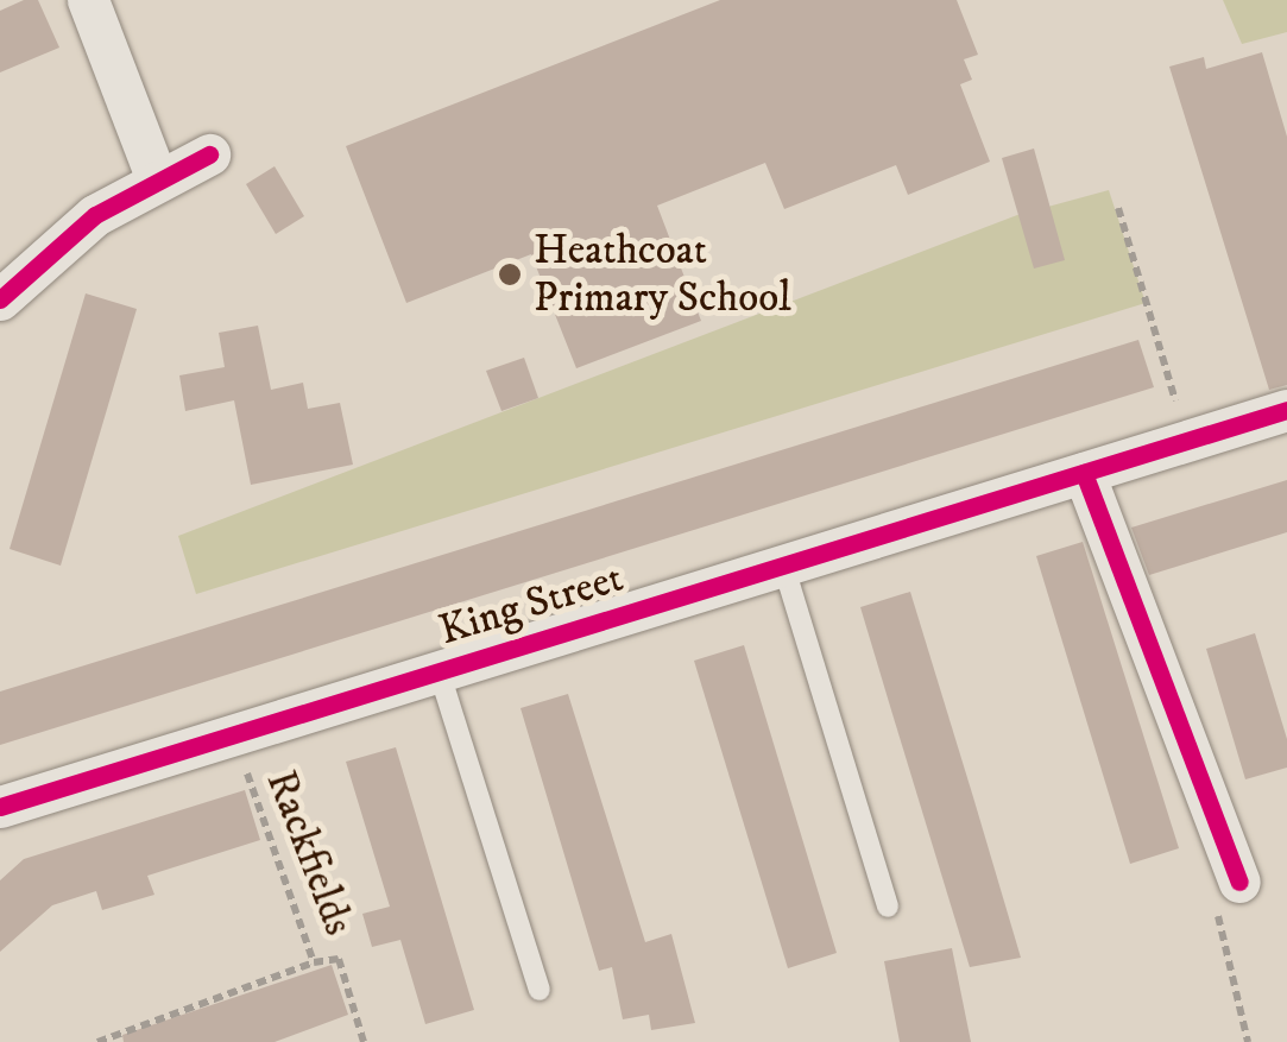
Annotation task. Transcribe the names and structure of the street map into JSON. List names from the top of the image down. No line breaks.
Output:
{"streets":{"street":["King Street"],"path":["Rackfields"]},"crossings":[["King Street","Rackfields"]],"places":["Heathcoat Primary School"]}
